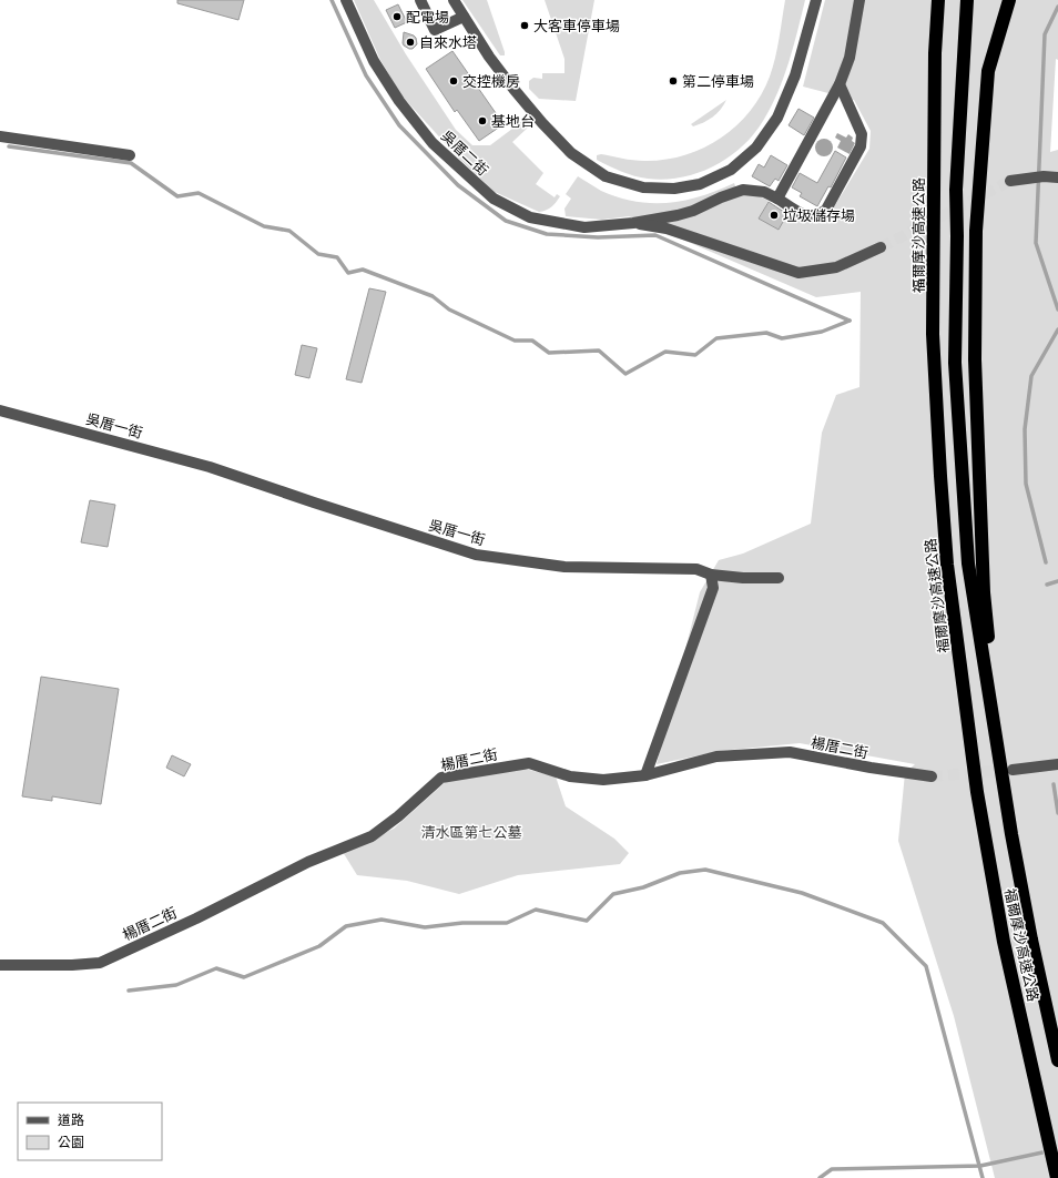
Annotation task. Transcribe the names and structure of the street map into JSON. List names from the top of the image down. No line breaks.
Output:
{"streets":{"highway":["福爾摩沙高速公路"],"street":["吳厝二街","吳厝一街","楊厝二街"]},"parks":["清水區第七公墓"],"places":["配電場","大客車停車場","自來水塔","交控機房","第二停車場","基地台","垃圾儲存場"],"legend":["道路","公園"]}
